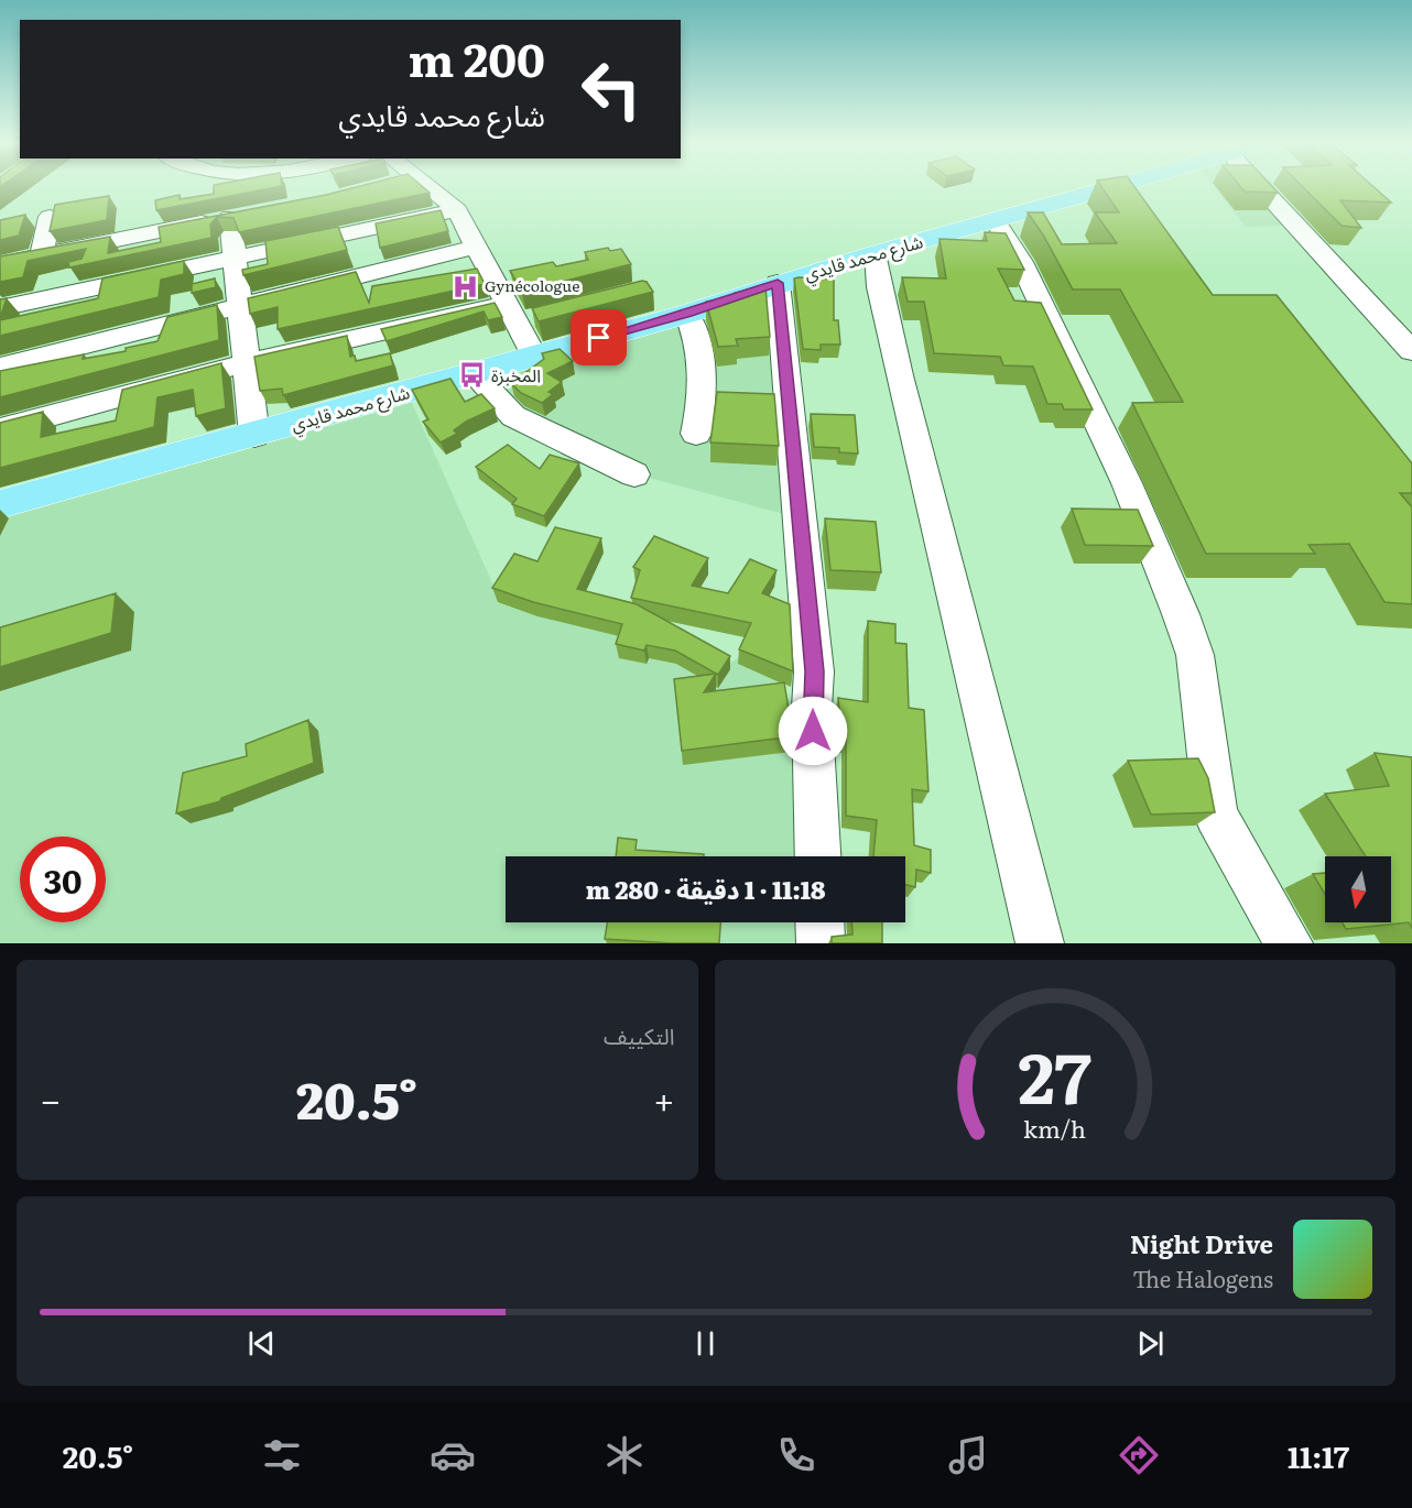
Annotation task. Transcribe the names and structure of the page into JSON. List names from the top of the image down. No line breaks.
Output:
{"streets":{"main road":["شارع محمد قايدي"]},"places":{"hospital":["Gynécologue"],"bus stop":["المخبزة"]},"north":"bottom","page":{"turn":["200 m","شارع محمد قايدي"],"limit":"30","trip":"11:18 · 1 دقيقة · 280 m","tile":"التكييف","heat":["−","20.5°","+"],"song":["Night Drive","The Halogens"],"tabs":["11:17","20.5°"],"gauge":["27","km/h"]}}
